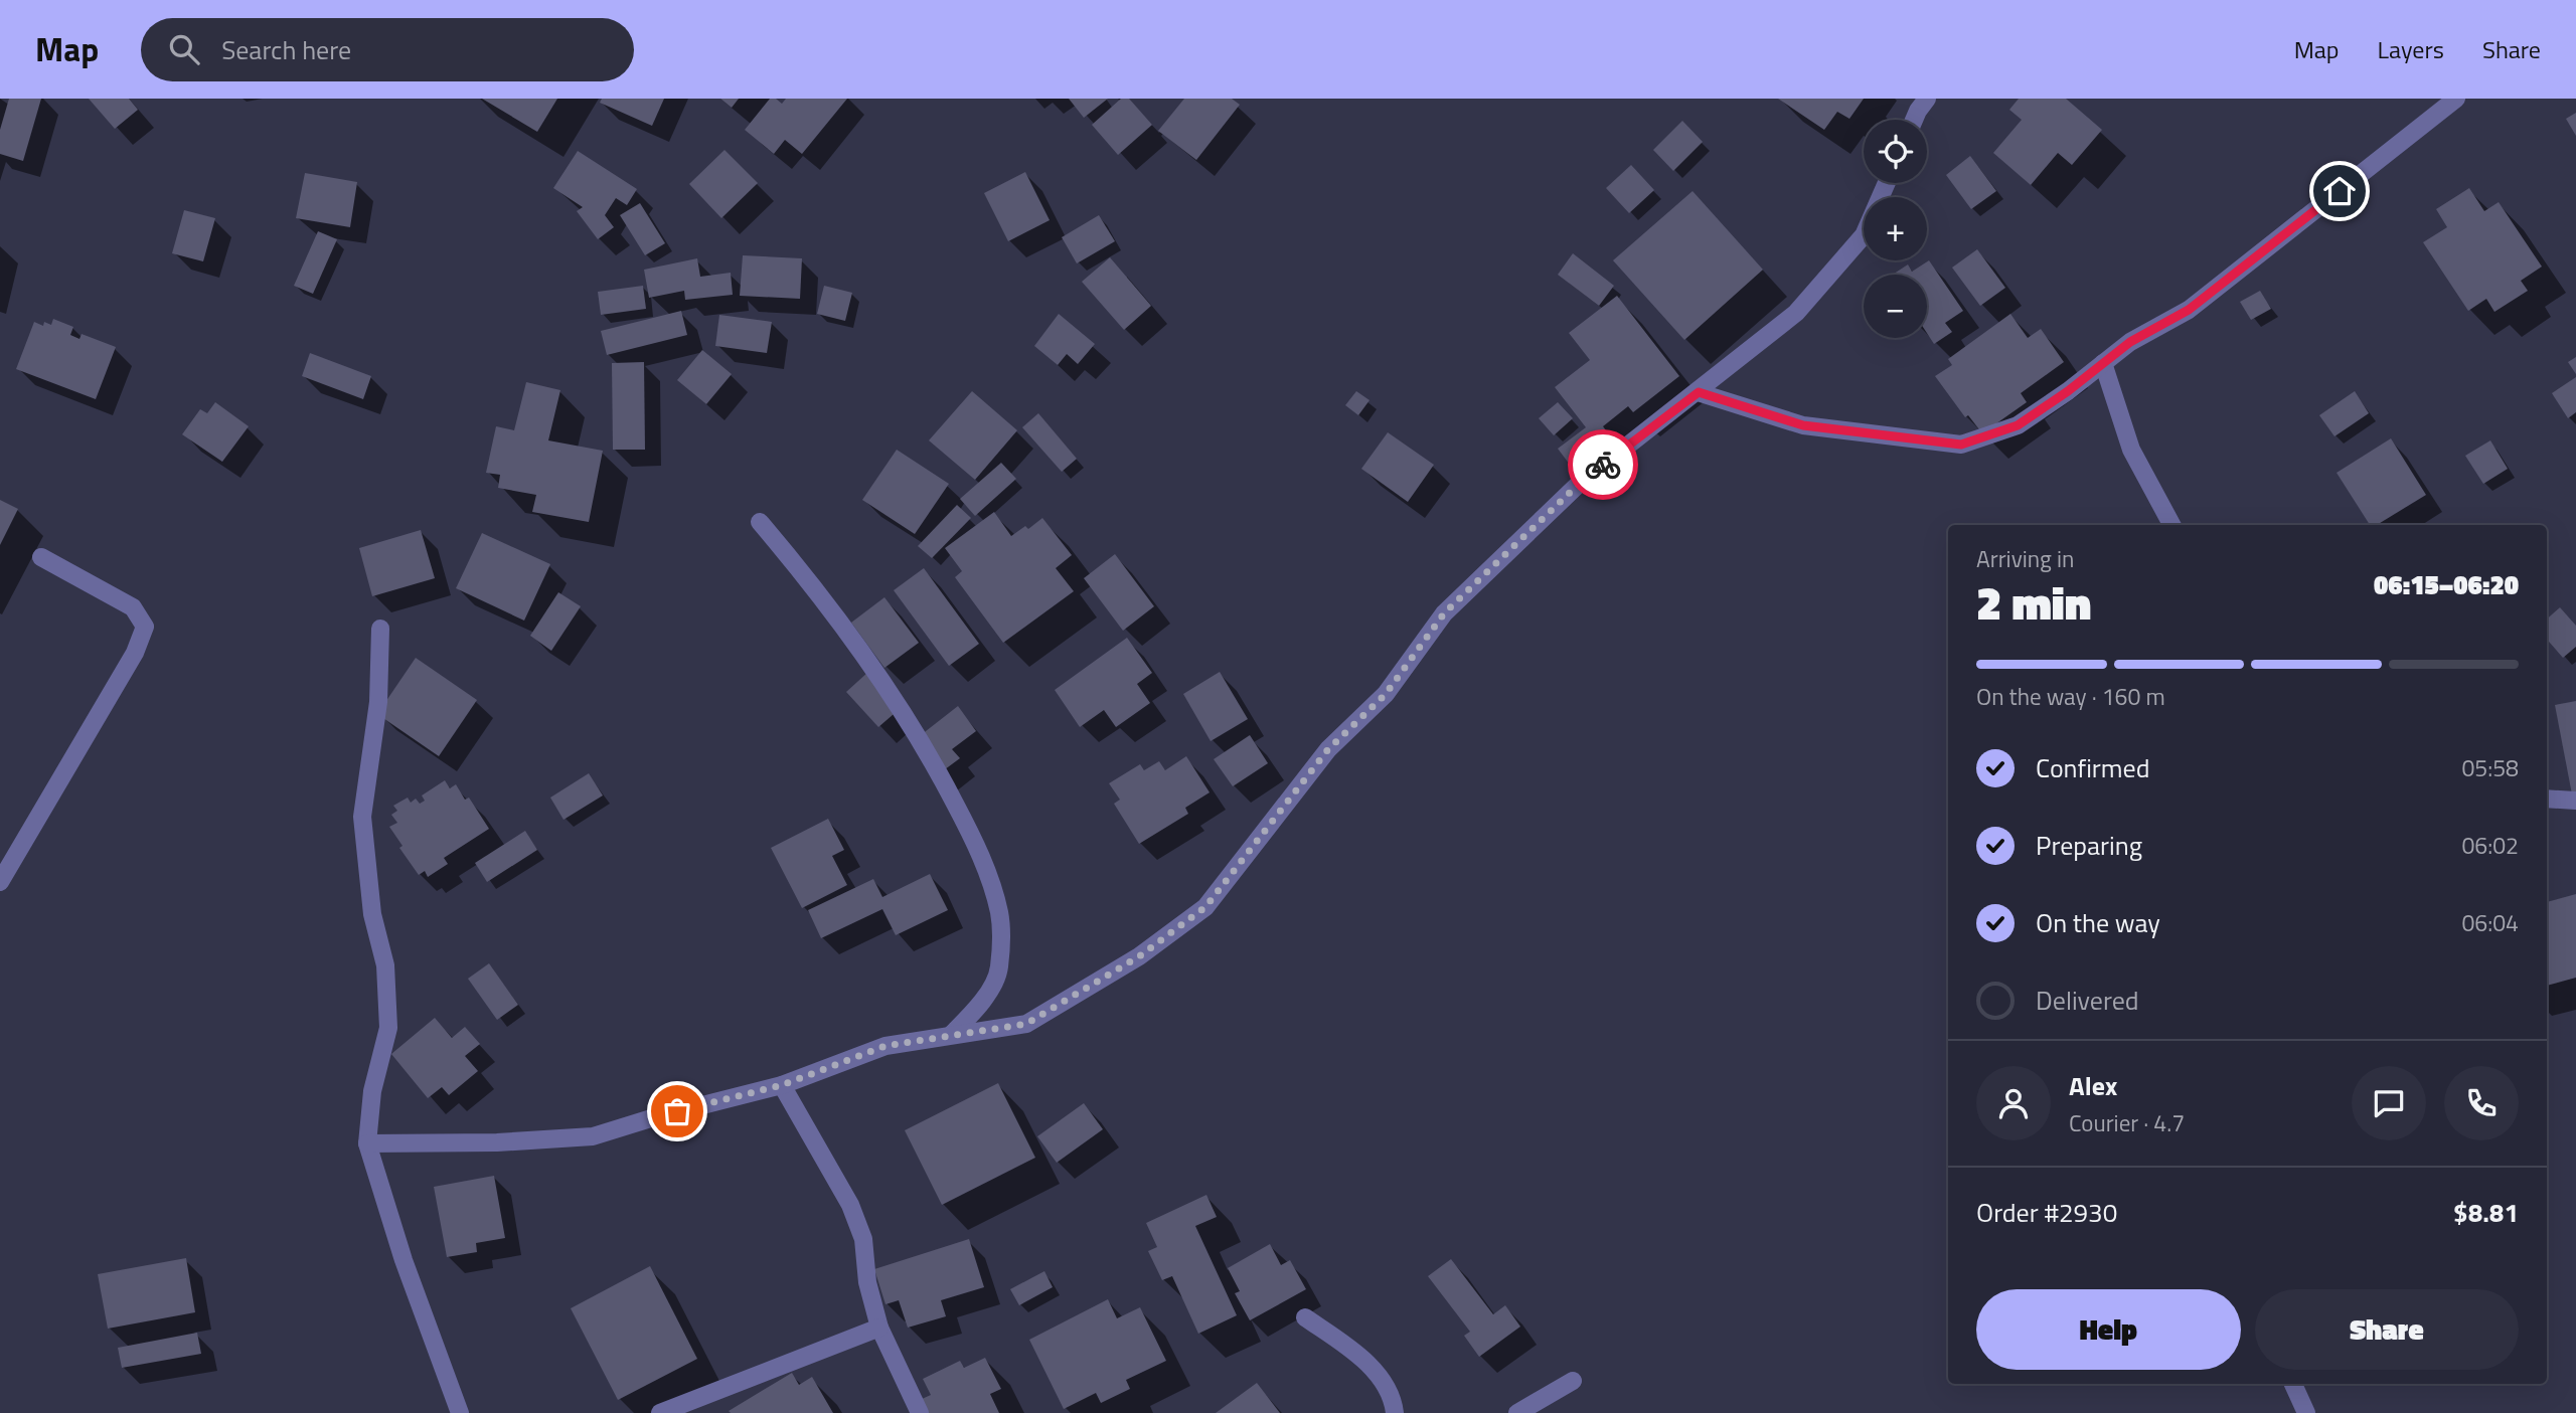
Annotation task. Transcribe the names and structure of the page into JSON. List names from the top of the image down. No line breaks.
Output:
{"page":{"header":"Map","search":"Search here","nav":["Map","Layers","Share"],"map_buttons":["+","−"],"heading":["2 min","Arriving in","06:15–06:20"],"panel":["Alex","Courier · 4.7","Order #2930","$8.81"],"bar":"On the way · 160 m","list":[["Confirmed","05:58"],["Preparing","06:02"],["On the way","06:04"],"Delivered"],"buttons":["Help","Share"]}}
